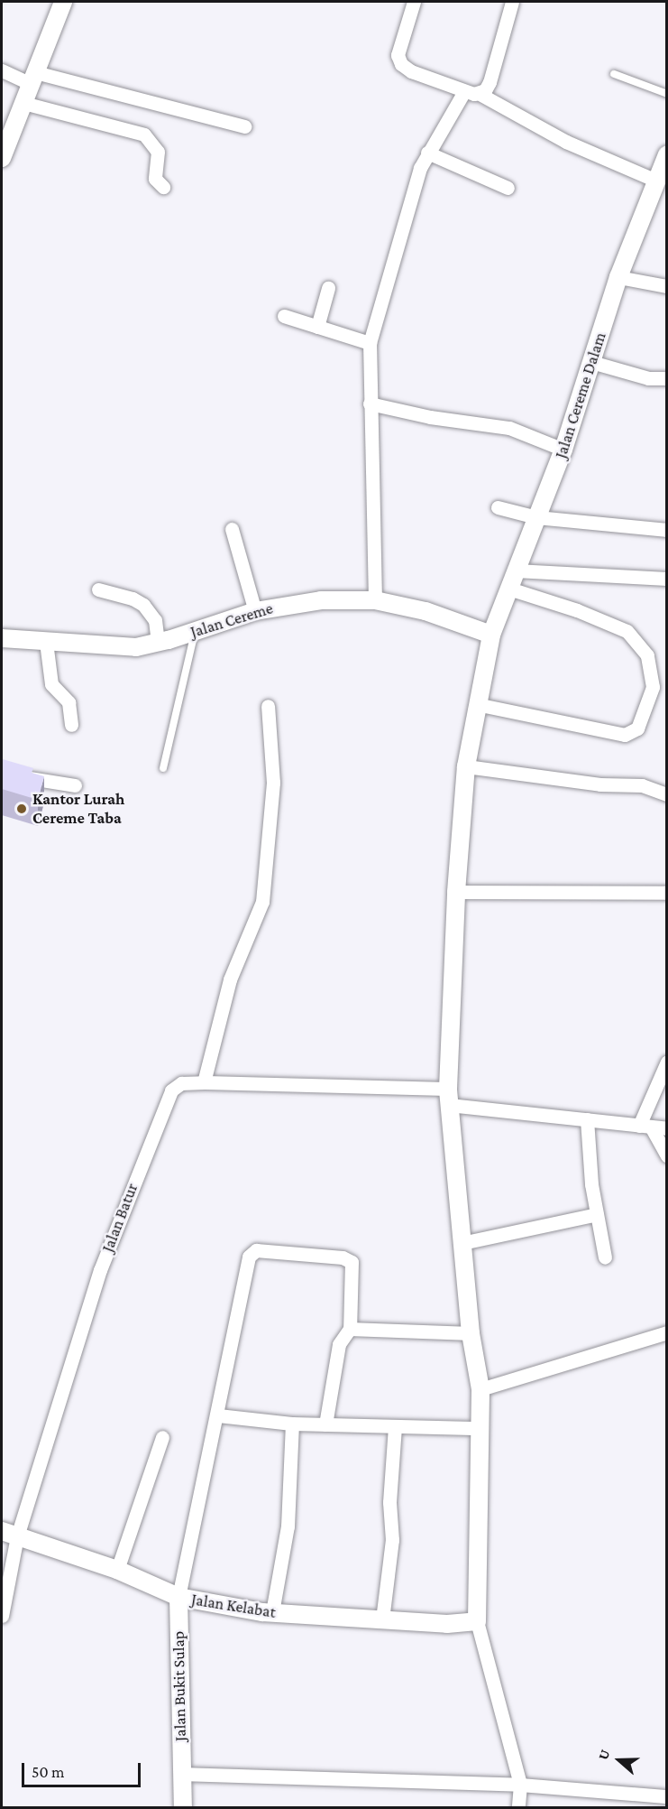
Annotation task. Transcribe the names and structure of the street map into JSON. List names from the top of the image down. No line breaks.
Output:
{"streets":{"street":["Jalan Cereme Dalam","Jalan Cereme","Jalan Batur","Jalan Kelabat","Jalan Bukit Sulap"]},"crossings":[["Jalan Cereme Dalam","Jalan Cereme"],["Jalan Cereme Dalam","Jalan Batur"],["Jalan Cereme Dalam","Jalan Kelabat"],["Jalan Batur","Jalan Kelabat"],["Jalan Kelabat","Jalan Bukit Sulap"]],"places":["Kantor Lurah Cereme Taba"],"scale_bar":"50 m","north":"left"}
